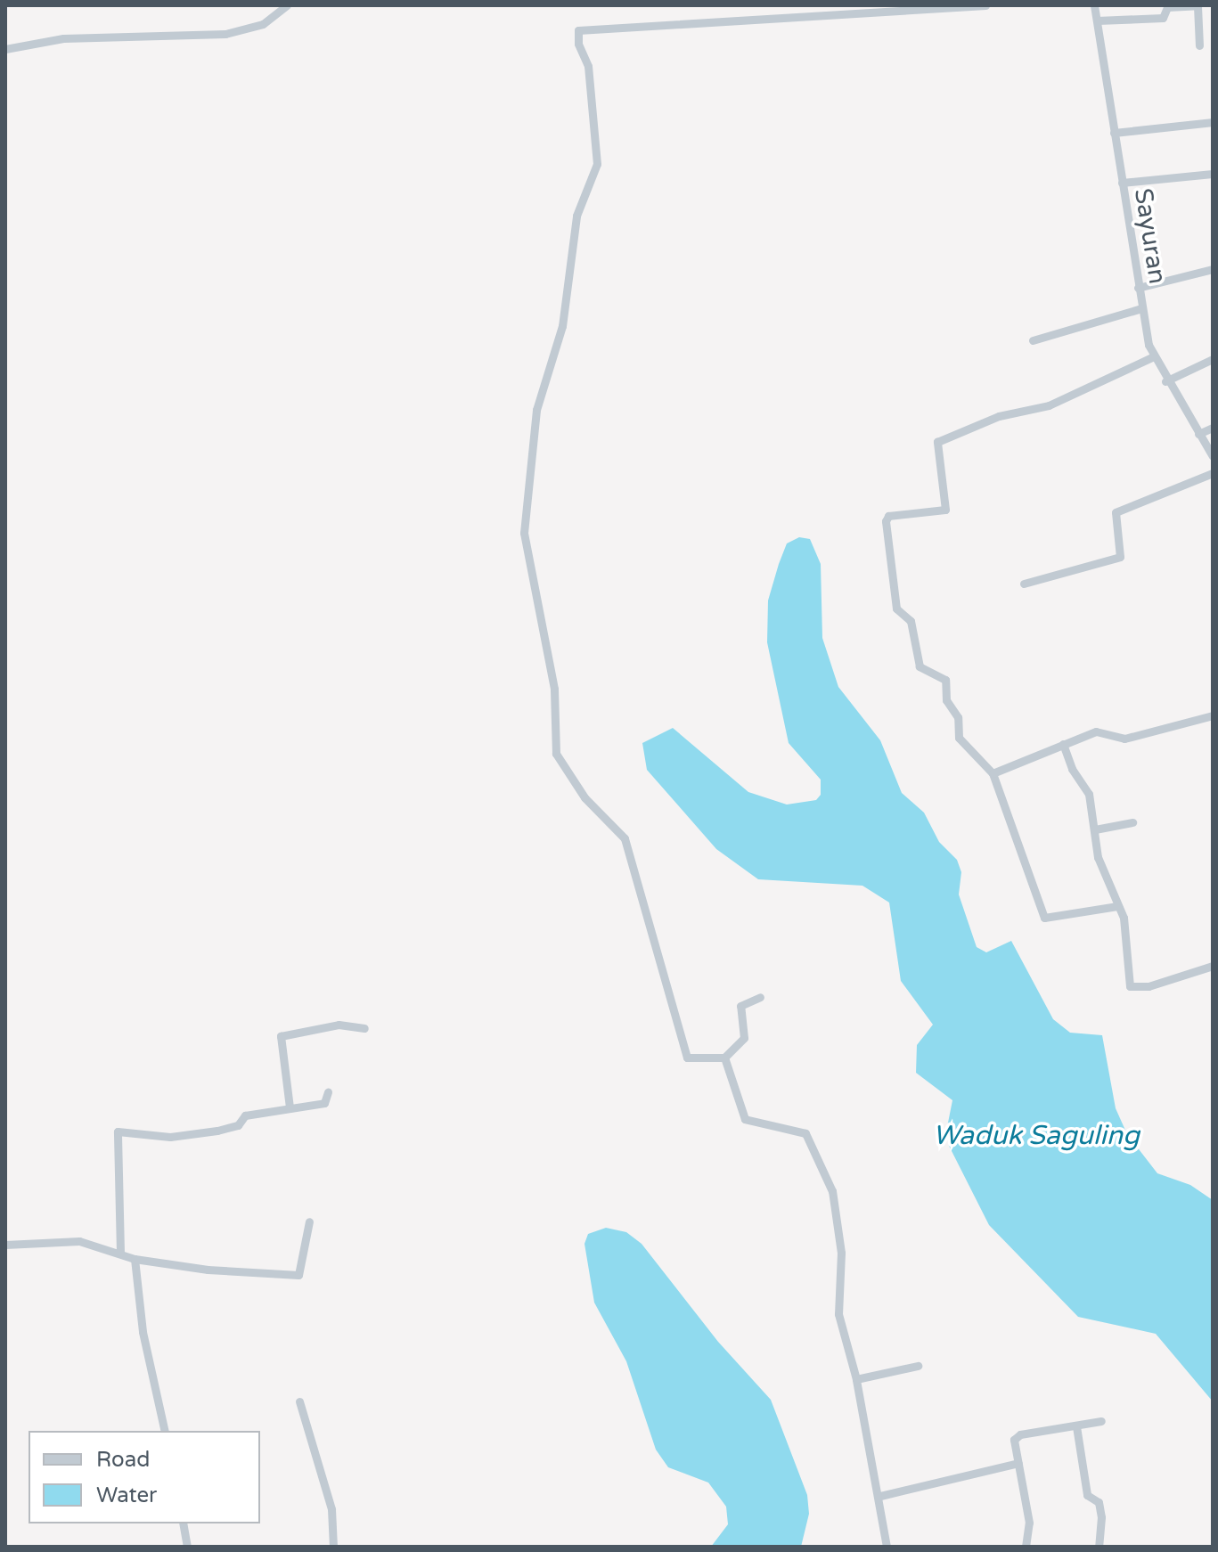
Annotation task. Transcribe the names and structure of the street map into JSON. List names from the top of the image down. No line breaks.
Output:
{"streets":{"street":["Sayuran"]},"water":["Waduk Saguling"],"legend":["Road","Water"]}
